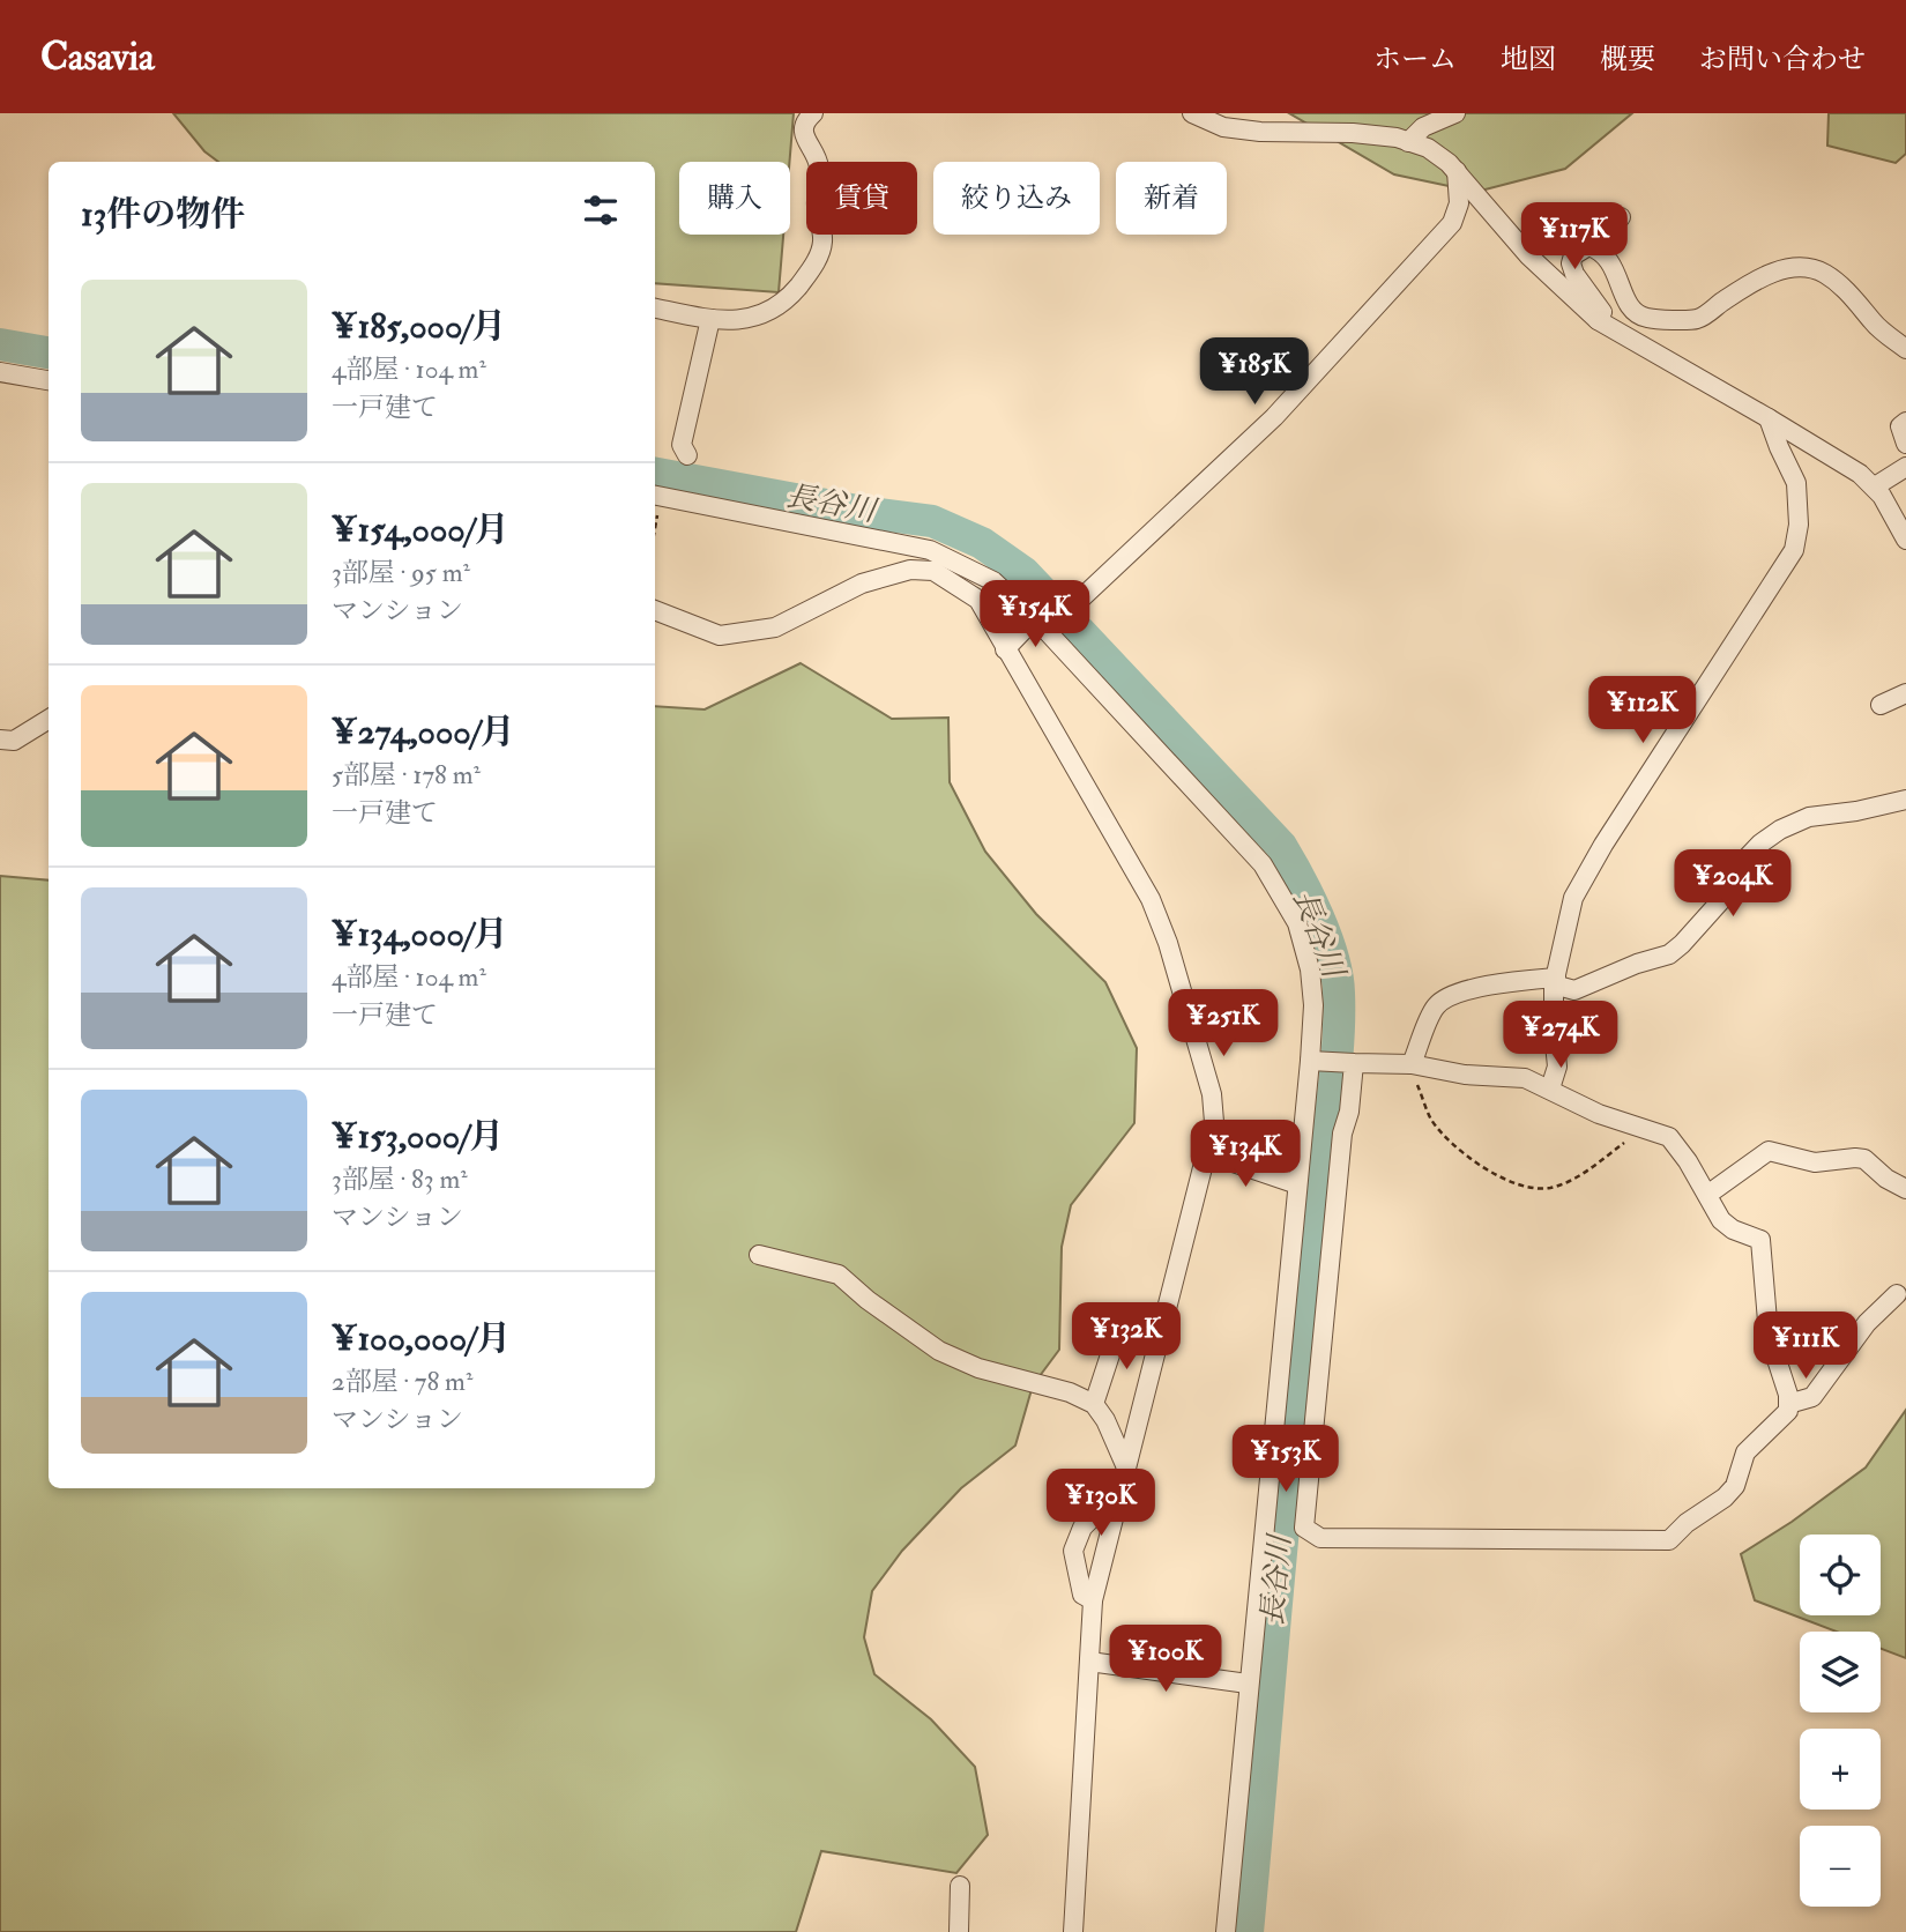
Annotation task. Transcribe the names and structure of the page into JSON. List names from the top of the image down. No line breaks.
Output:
{"water":["長谷川"],"page":{"header":"Casavia","nav":["ホーム","地図","概要","お問い合わせ"],"chip":["購入","賃貸","絞り込み","新着"],"heading":"13件の物件","price":["¥117K","¥185K","¥154K","¥112K","¥204K","¥251K","¥274K","¥134K","¥132K","¥111K","¥153K","¥130K","¥100K"],"list":[{"name":"¥185,000/月","note":"4部屋 · 104 m² · 一戸建て"},{"name":"¥154,000/月","note":"3部屋 · 95 m² · マンション"},{"name":"¥274,000/月","note":"5部屋 · 178 m² · 一戸建て"},{"name":"¥134,000/月","note":"4部屋 · 104 m² · 一戸建て"},{"name":"¥153,000/月","note":"3部屋 · 83 m² · マンション"},{"name":"¥100,000/月","note":"2部屋 · 78 m² · マンション"}],"map_buttons":["+","−"]}}
